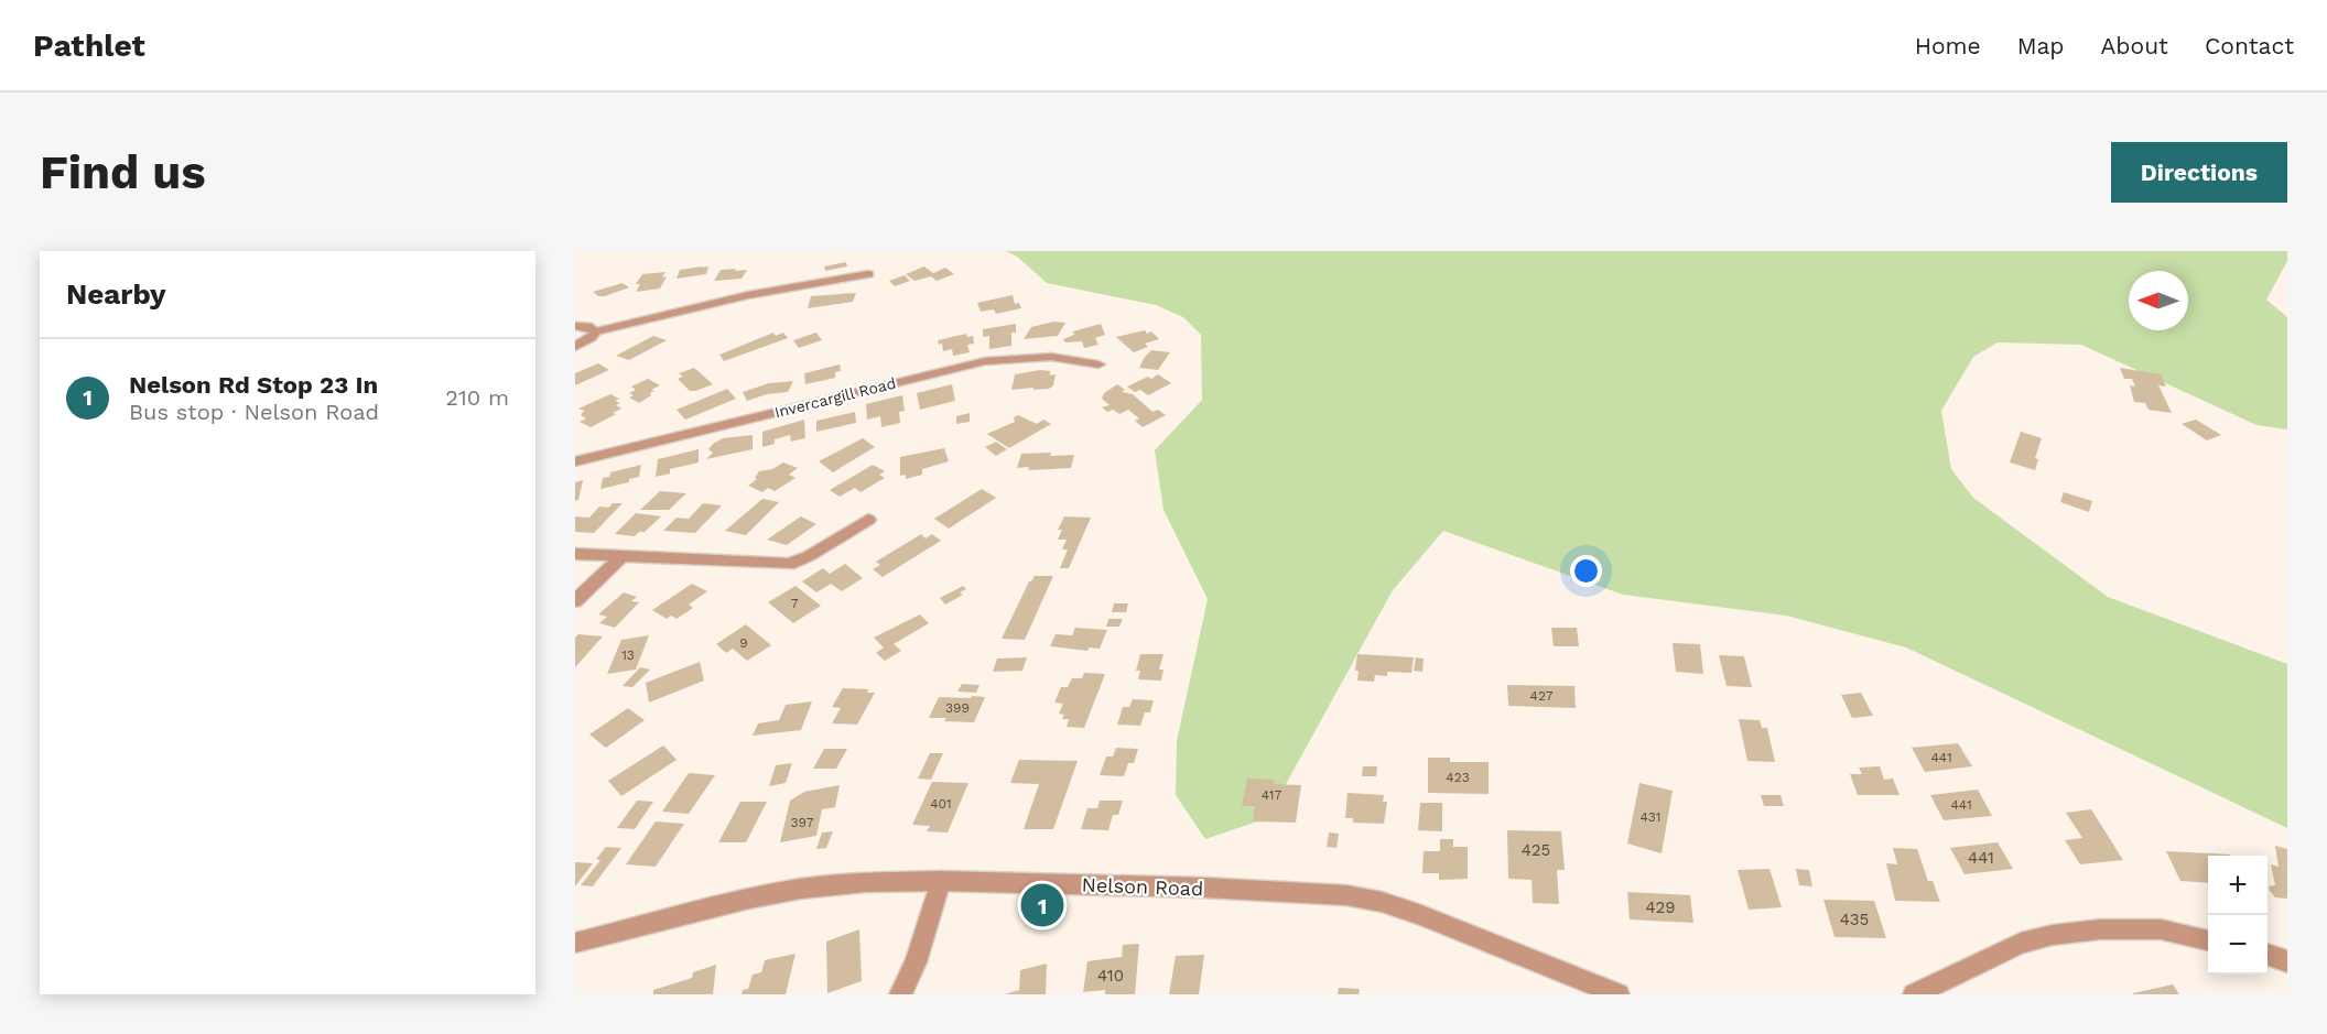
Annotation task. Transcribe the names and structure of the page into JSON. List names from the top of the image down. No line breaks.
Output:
{"streets":{"street":["Invercargill Road","Nelson Road"]},"house_numbers":["7","9","13","427","399","441","423","417","401","441","431","397","425","441","429","435","410"],"north":"left","page":{"header":"Pathlet","nav":["Home","Map","About","Contact"],"buttons":"Directions","title":"Find us","heading":"Nearby","list":[{"mark":"1","name":"Nelson Rd Stop 23 In","note":"Bus stop · Nelson Road","value":"210 m"}],"map_buttons":["+","−"],"pins":"1"}}
